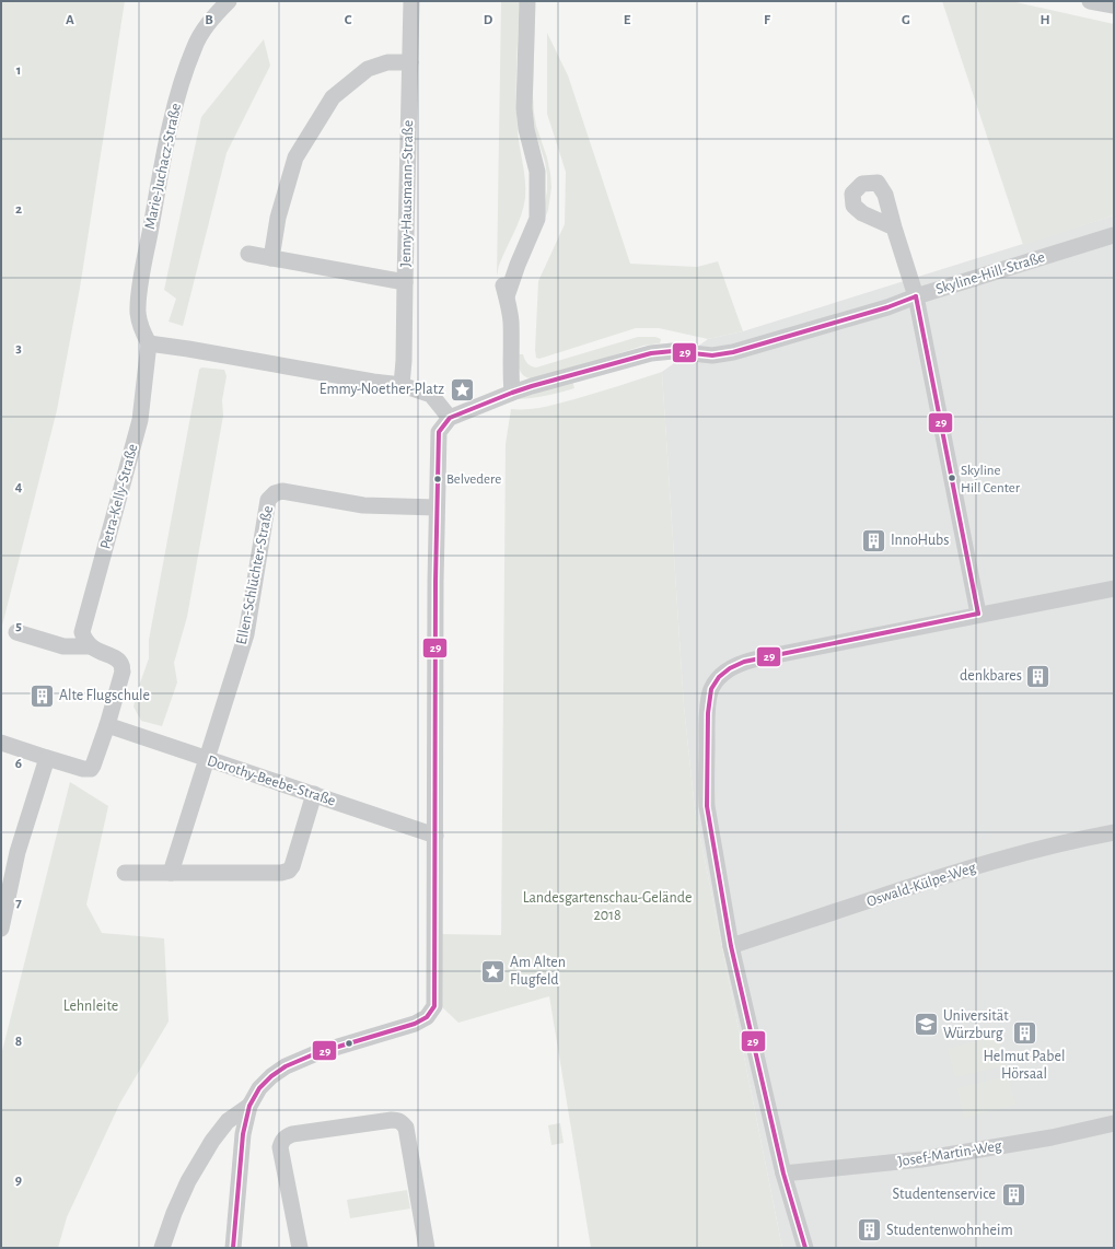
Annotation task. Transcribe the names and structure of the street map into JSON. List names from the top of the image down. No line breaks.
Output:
{"streets":{"street":["Marie-Juchacz-Straße","Jenny-Hausmann-Straße","Skyline-Hill-Straße","Petra-Kelly-Straße","Ellen-Schlüchter-Straße","Dorothy-Beebe-Straße","Oswald-Külpe-Weg","Josef-Martin-Weg"]},"crossings":[["Marie-Juchacz-Straße","Petra-Kelly-Straße"],["Ellen-Schlüchter-Straße","Dorothy-Beebe-Straße"]],"parks":["Landesgartenschau-Gelände 2018","Lehnleite"],"places":{"place":["Emmy-Noether-Platz","Am Alten Flugfeld"],"other":["Skyline Hill Center","Belvedere"],"building":["InnoHubs","denkbares","Alte Flugschule","Helmut Pabel Hörsaal","Studentenservice","Studentenwohnheim"],"school or university":["Universität Würzburg"]},"lines":["transit line 29"],"grid":{"columns":["A","B","C","D","E","F","G","H"],"rows":["1","2","3","4","5","6","7","8","9"]}}
